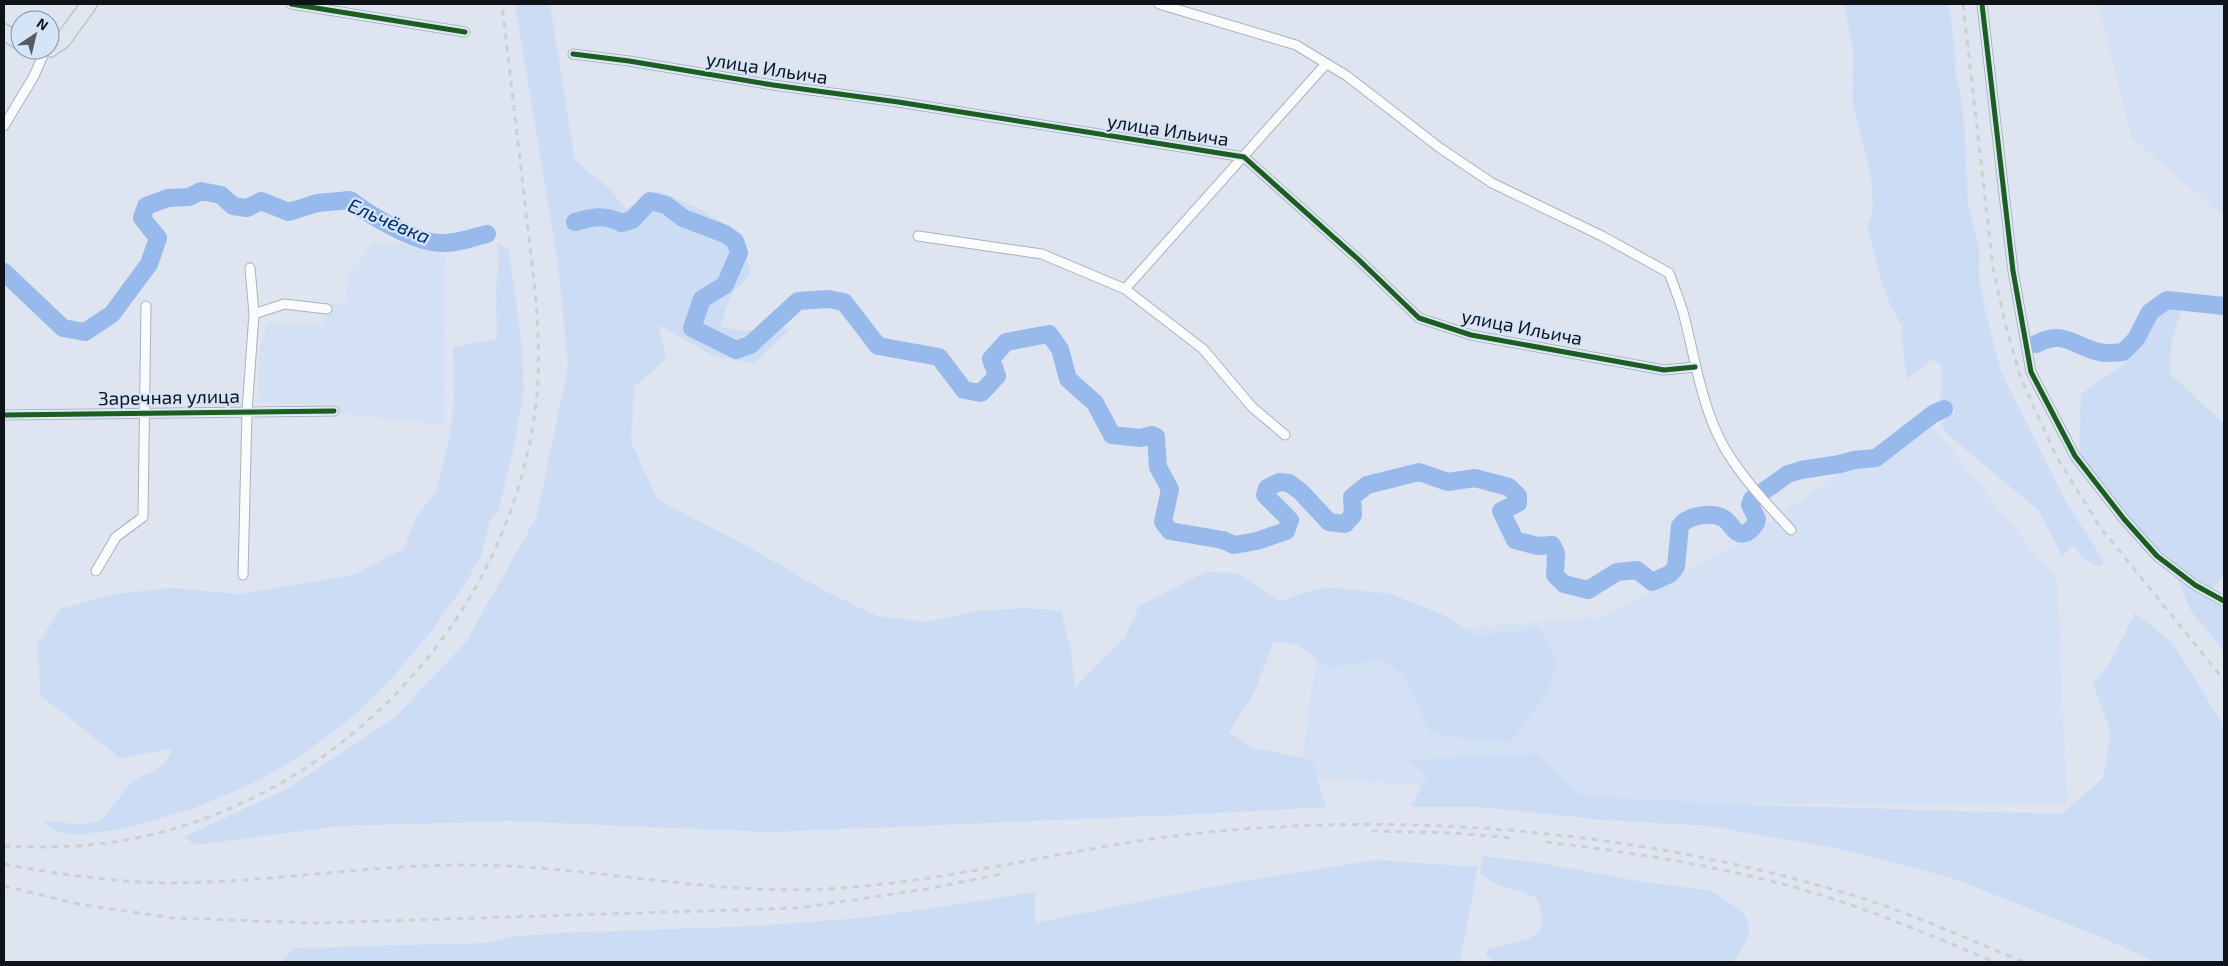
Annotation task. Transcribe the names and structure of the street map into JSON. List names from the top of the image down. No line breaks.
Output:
{"streets":{"street":["улица Ильича","Заречная улица"]},"water":["Ельчёвка"],"north":"top right"}
